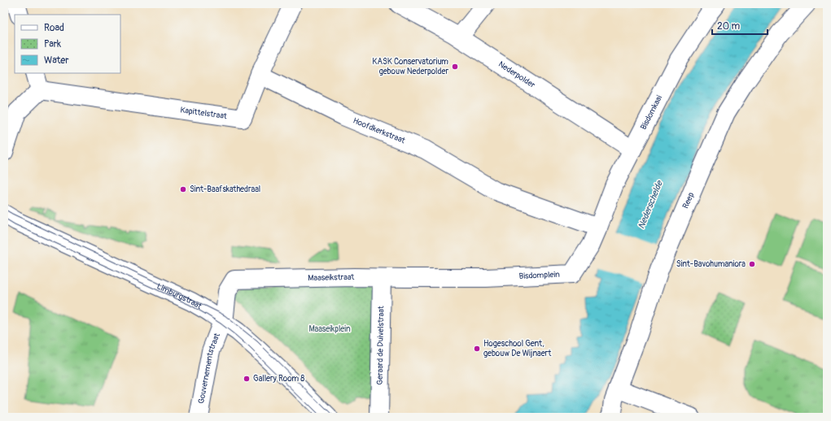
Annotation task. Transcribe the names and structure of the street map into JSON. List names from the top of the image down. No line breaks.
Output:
{"streets":{"street":["Nederpolder","Kapittelstraat","Bisdomkaai","Hoofdkerkstraat","Reep","Bisdomplein","Maaseikstraat","Limburgstraat","Geraard de Duivelstraat","Gouvernementstraat"]},"crossings":[["Nederpolder","Bisdomkaai"],["Kapittelstraat","Hoofdkerkstraat"],["Bisdomkaai","Hoofdkerkstraat"],["Bisdomkaai","Bisdomplein"],["Hoofdkerkstraat","Bisdomplein"],["Bisdomplein","Maaseikstraat"],["Maaseikstraat","Limburgstraat"],["Maaseikstraat","Geraard de Duivelstraat"],["Maaseikstraat","Gouvernementstraat"],["Limburgstraat","Gouvernementstraat"]],"water":["Nederschelde"],"parks":["Maaseikplein"],"places":["KASK Conservatorium gebouw Nederpolder","Sint-Baafskathedraal","Sint-Bavohumaniora","Hogeschool Gent, gebouw De Wijnaert","Gallery Room 8"],"legend":["Road","Park","Water"],"scale_bar":"20 m"}
